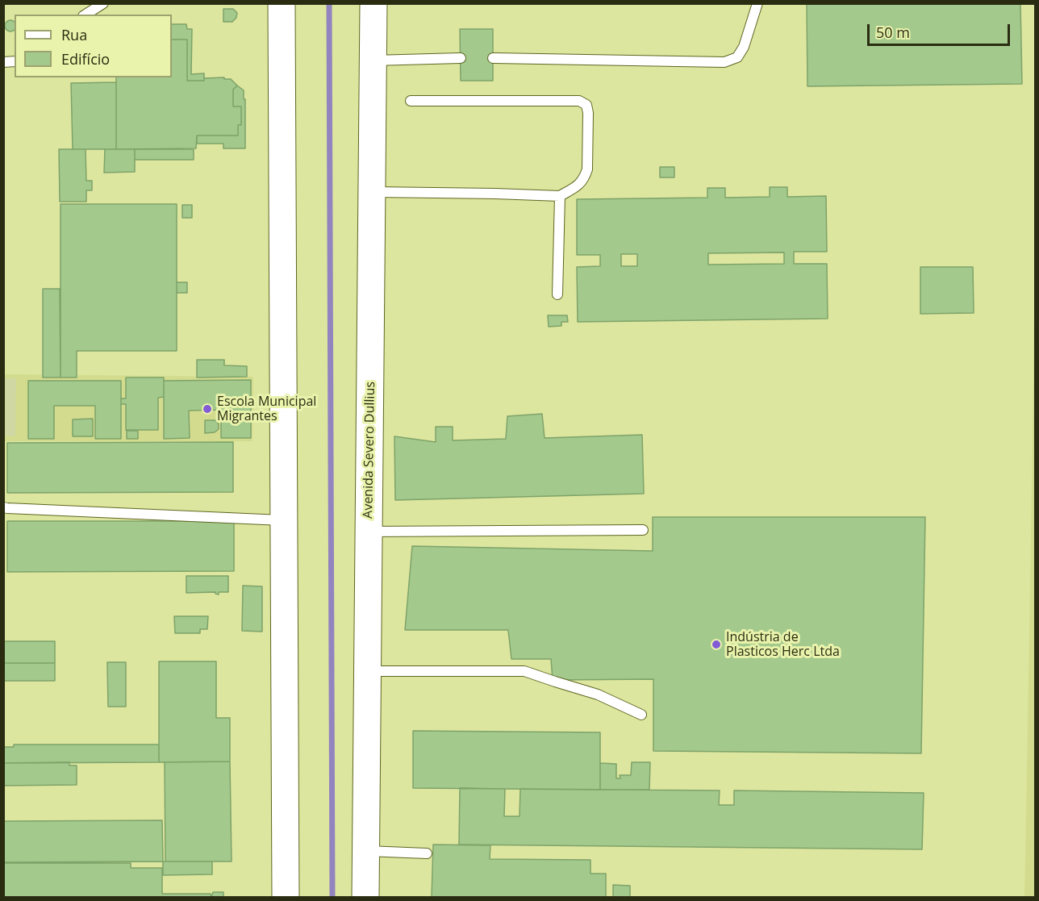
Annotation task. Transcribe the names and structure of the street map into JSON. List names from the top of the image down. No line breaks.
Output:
{"streets":{"main road":["Avenida Severo Dullius"]},"places":["Escola Municipal Migrantes","Indústria de Plasticos Herc Ltda"],"legend":["Rua","Edifício"],"scale_bar":"50 m"}
